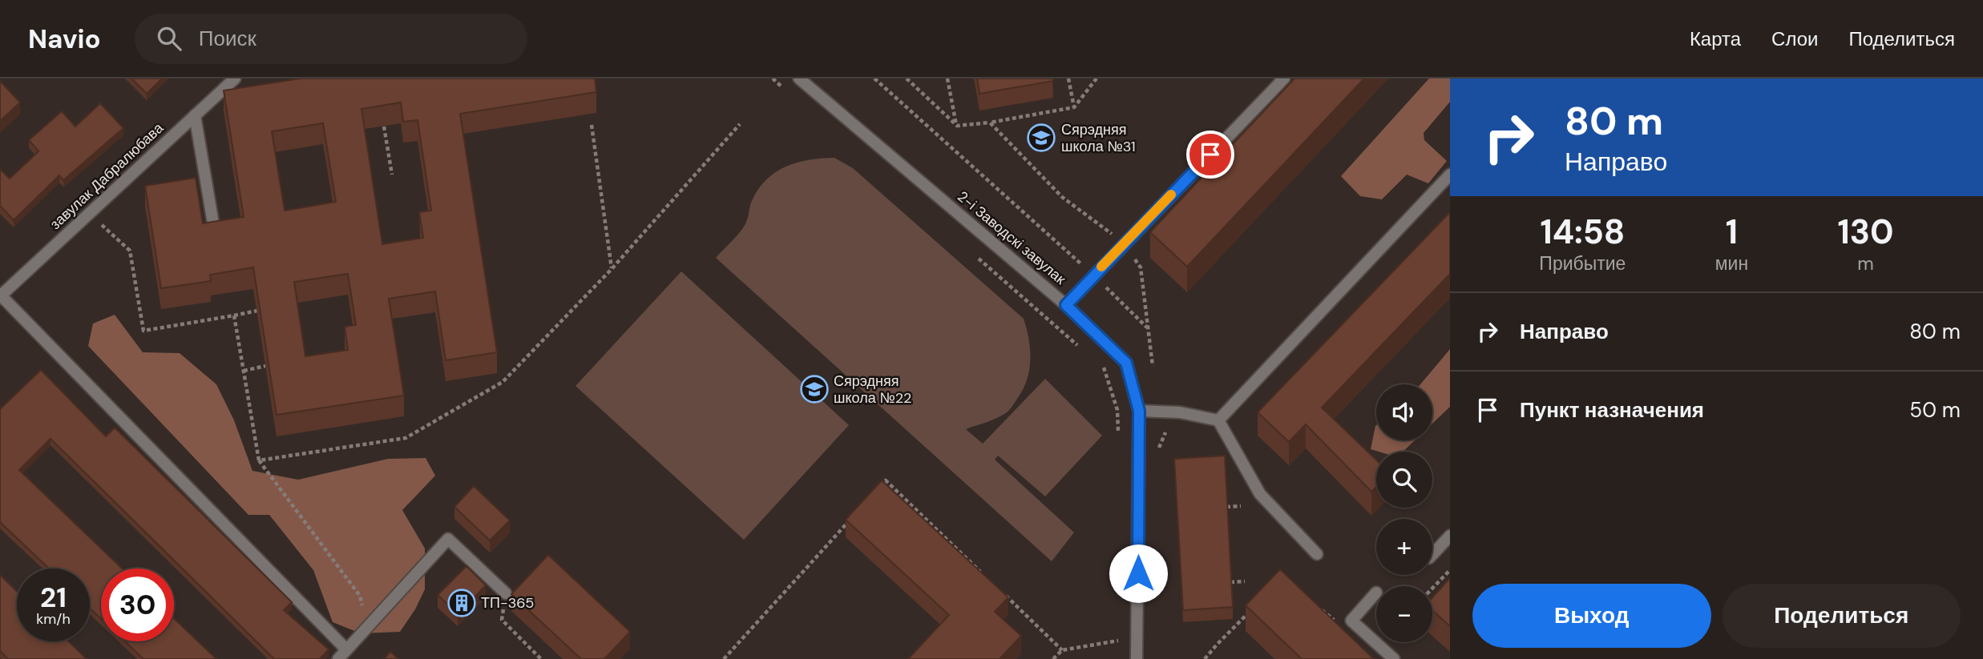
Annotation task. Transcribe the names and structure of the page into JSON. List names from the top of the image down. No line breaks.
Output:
{"streets":{"street":["завулак Дабралюбава","2-і Заводскі завулак"]},"places":{"school or university":["Сярэдняя школа №31","Сярэдняя школа №22"],"building":["ТП-365"]},"page":{"header":"Navio","search":"Поиск","nav":["Карта","Слои","Поделиться"],"turn":["80 m","Направо"],"eta":["14:58","Прибытие","1","мин","130","m"],"list":[{"name":"Направо","value":"80 m"},{"name":"Пункт назначения","value":"50 m"}],"map_buttons":["+","−"],"speed":"21 km/h","limit":"30","buttons":["Выход","Поделиться"]}}
